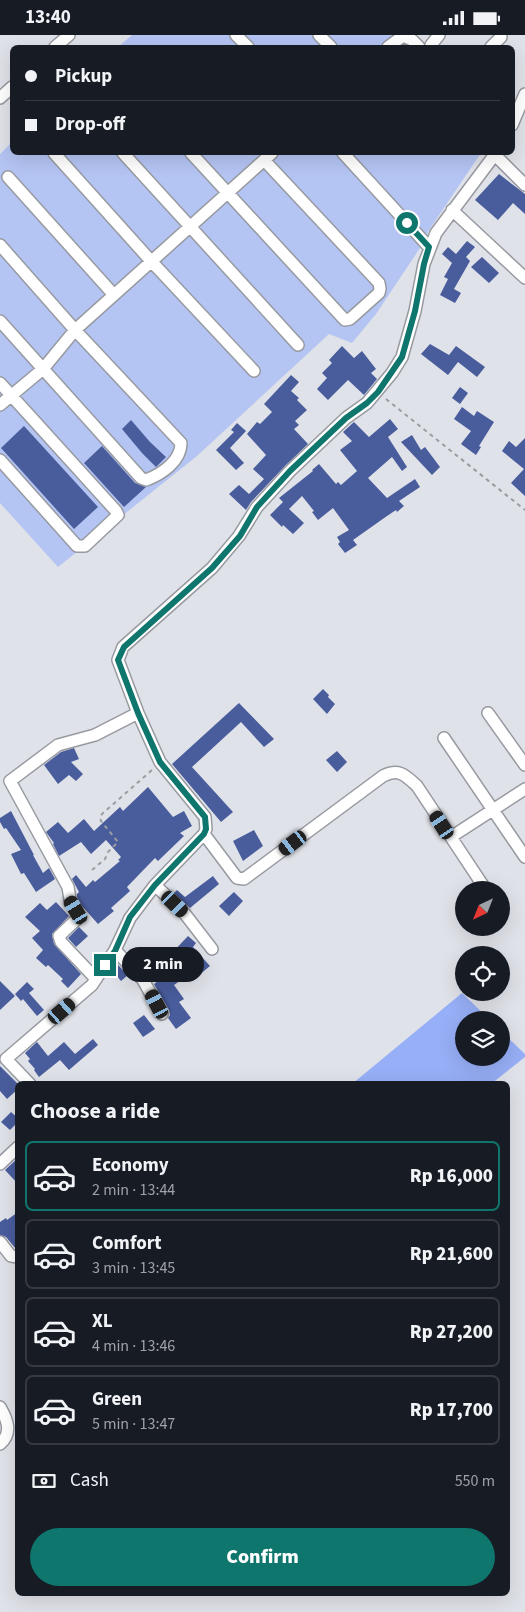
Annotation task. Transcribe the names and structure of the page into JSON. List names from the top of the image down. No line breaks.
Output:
{"north":"bottom left","page":{"status":"13:40","banner":["Pickup","Drop-off"],"bubble":"2 min","heading":"Choose a ride","list":[{"name":"Economy","note":"2 min · 13:44","value":"Rp 16,000"},{"name":"Comfort","note":"3 min · 13:45","value":"Rp 21,600"},{"name":"XL","note":"4 min · 13:46","value":"Rp 27,200"},{"name":"Green","note":"5 min · 13:47","value":"Rp 17,700"}],"pay":["Cash","550 m"],"buttons":"Confirm"}}
